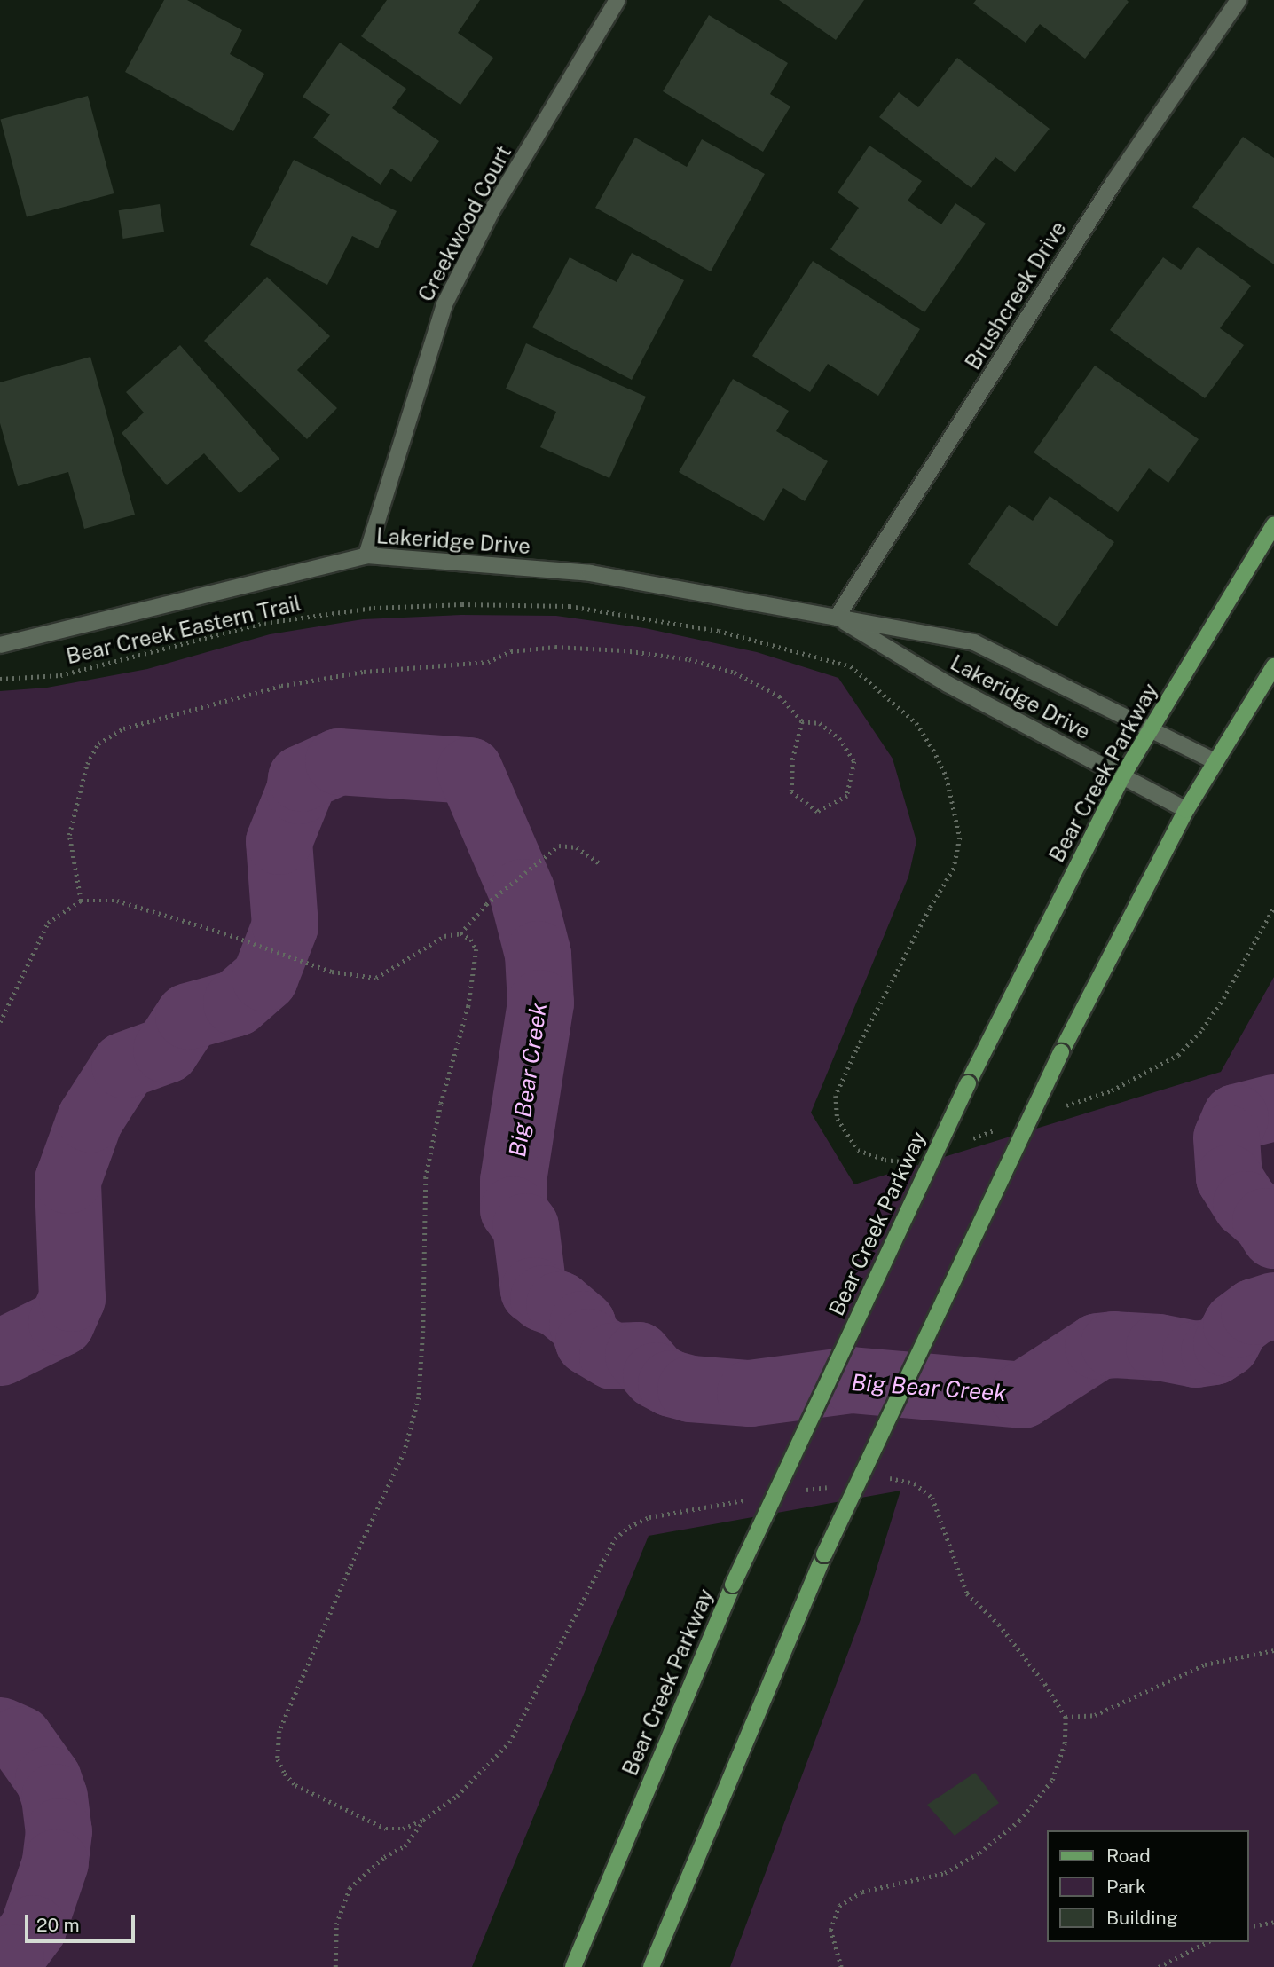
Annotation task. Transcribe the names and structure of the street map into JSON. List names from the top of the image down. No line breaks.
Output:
{"streets":{"main road":["Bear Creek Parkway"],"street":["Creekwood Court","Brushcreek Drive","Lakeridge Drive"],"path":["Bear Creek Eastern Trail"]},"crossings":[["Creekwood Court","Lakeridge Drive"],["Brushcreek Drive","Lakeridge Drive"],["Lakeridge Drive","Bear Creek Parkway"]],"water":["Big Bear Creek"],"legend":["Road","Park","Building"],"scale_bar":"20 m"}
